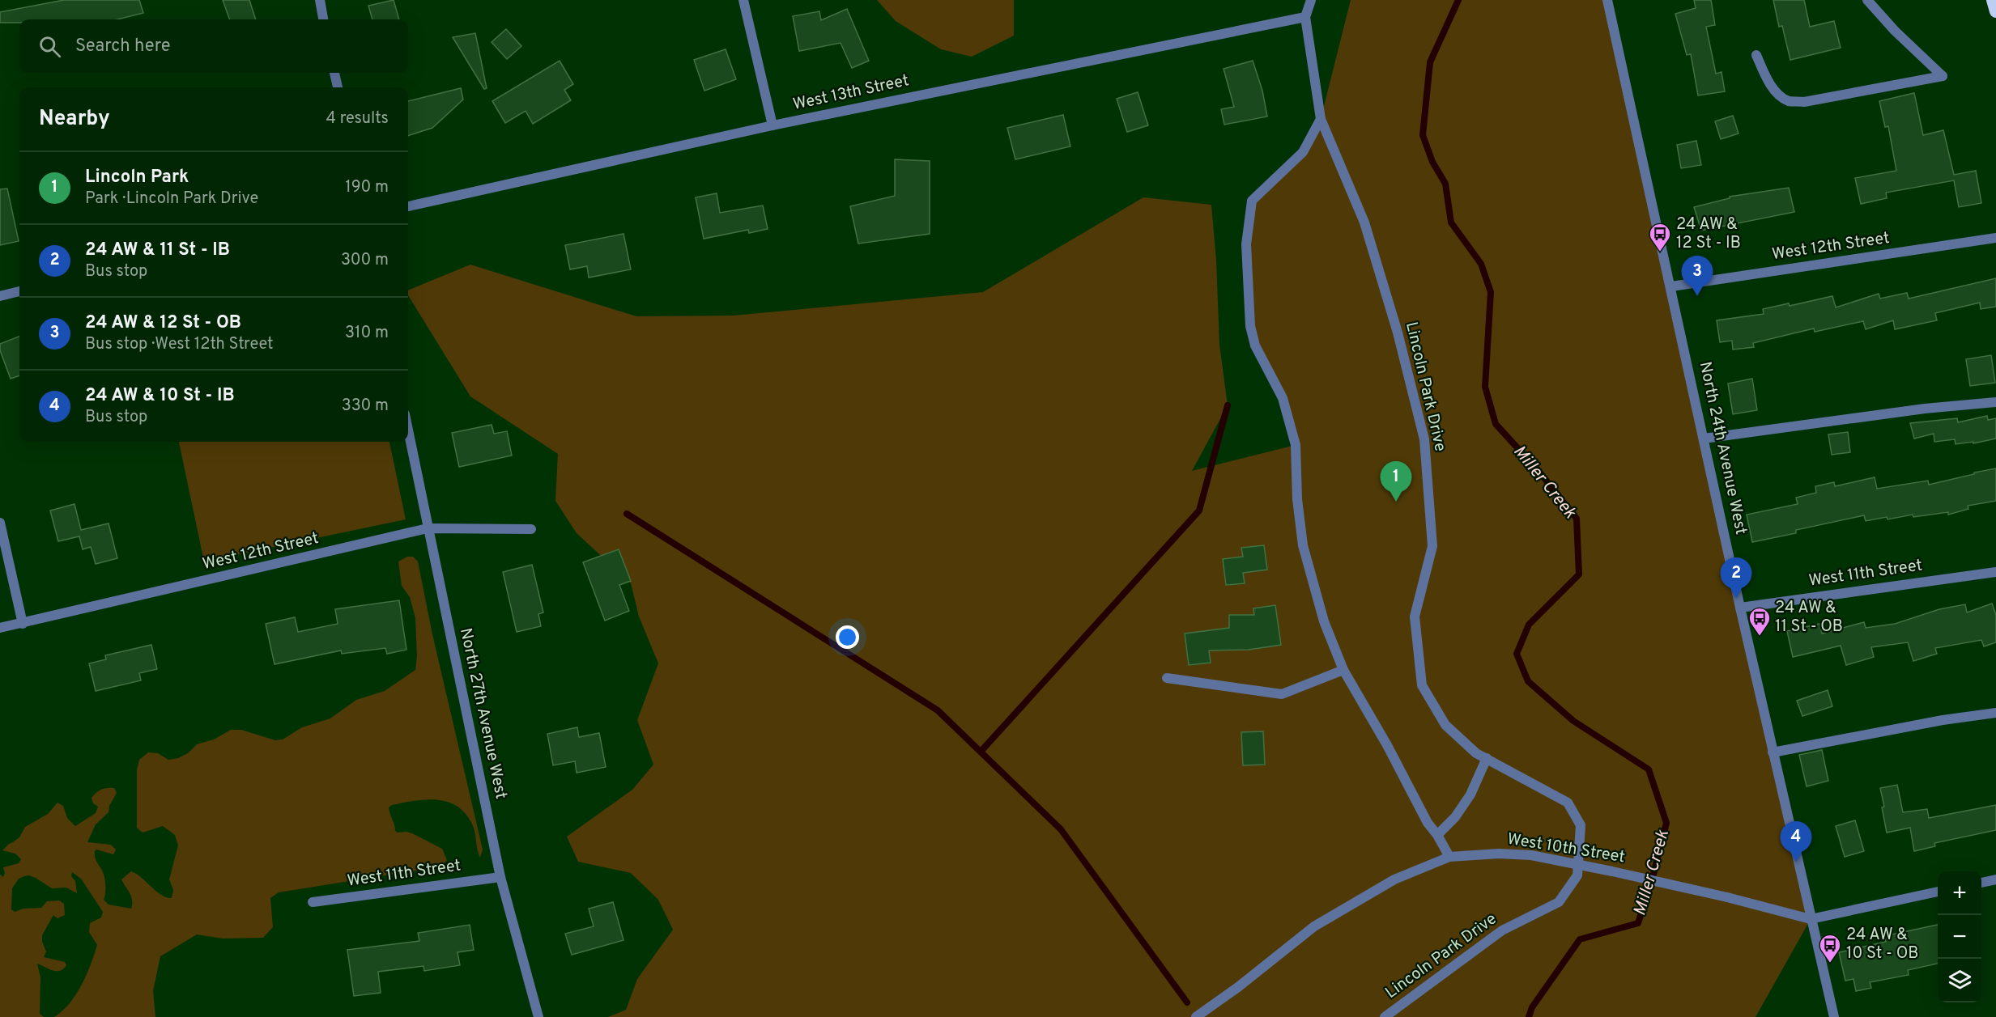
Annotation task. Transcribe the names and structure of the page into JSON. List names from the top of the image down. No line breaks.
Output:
{"streets":{"street":["West 13th Street","West 12th Street","Lincoln Park Drive","North 24th Avenue West","West 11th Street","North 27th Avenue West","West 10th Street"]},"crossings":[["West 13th Street","Lincoln Park Drive"],["West 12th Street","North 24th Avenue West"],["West 12th Street","North 27th Avenue West"],["North 24th Avenue West","West 11th Street"],["North 24th Avenue West","West 10th Street"],["West 11th Street","North 27th Avenue West"]],"water":["Miller Creek"],"places":{"bus stop":["24 AW & 12 St - IB","24 AW & 11 St - OB","24 AW & 10 St - OB"]},"page":{"search":"Search here","heading":["Nearby","4 results"],"list":[{"mark":"1","name":"Lincoln Park","note":"Park · Lincoln Park Drive","value":"190 m"},{"mark":"2","name":"24 AW & 11 St - IB","note":"Bus stop","value":"300 m"},{"mark":"3","name":"24 AW & 12 St - OB","note":"Bus stop · West 12th Street","value":"310 m"},{"mark":"4","name":"24 AW & 10 St - IB","note":"Bus stop","value":"330 m"}],"pins":["3","1","2","4"],"map_buttons":["+","−"]}}
